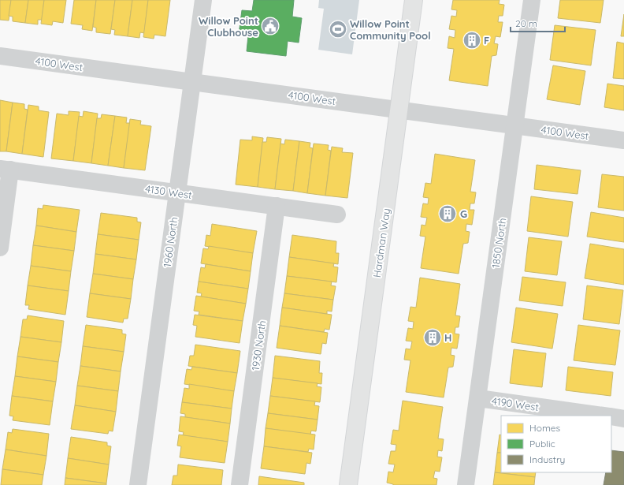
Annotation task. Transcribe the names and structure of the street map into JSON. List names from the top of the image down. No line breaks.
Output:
{"streets":{"street":["4100 West","4130 West","1960 North","Hardman Way","1850 North","1930 North","4190 West"]},"crossings":[["4100 West","1960 North"],["4100 West","Hardman Way"],["4100 West","1850 North"],["4130 West","1960 North"],["4130 West","1930 North"],["1850 North","4190 West"]],"places":{"public building":["Willow Point Clubhouse"],"sports":["Willow Point Community Pool"],"building":["F","G","H"]},"legend":["Homes","Public","Industry"],"scale_bar":"20 m"}
